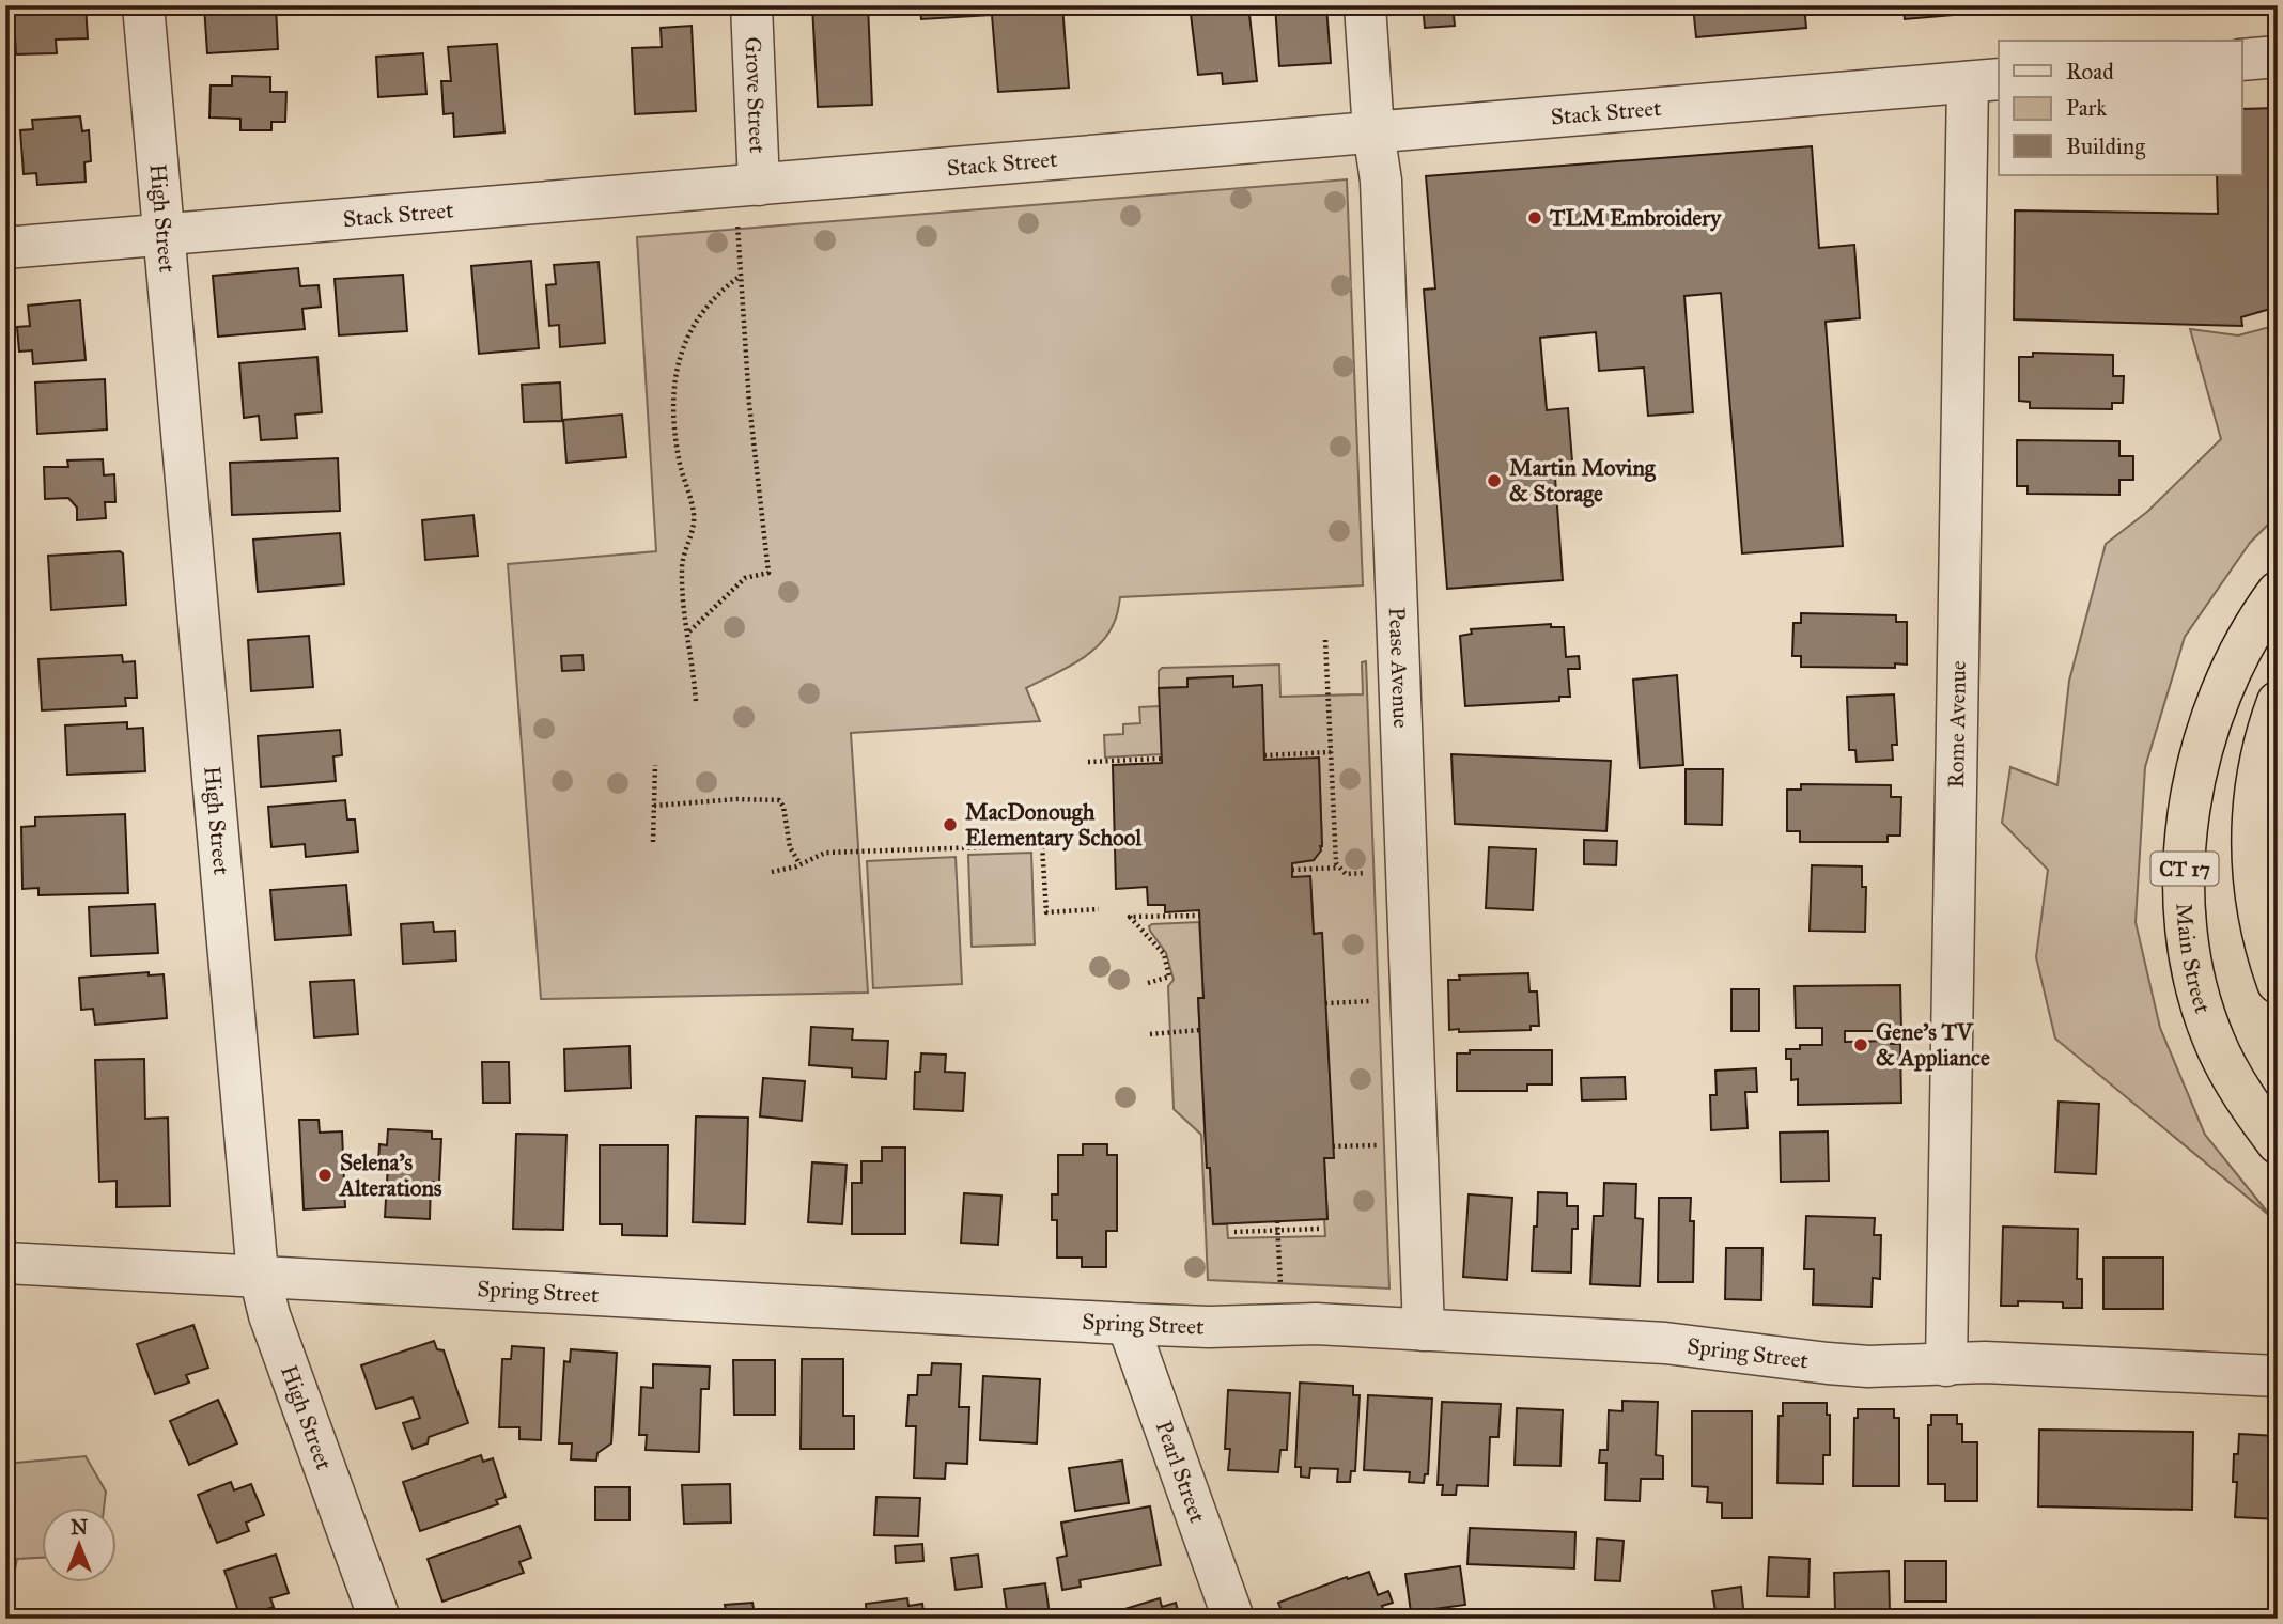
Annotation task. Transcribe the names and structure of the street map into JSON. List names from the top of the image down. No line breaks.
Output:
{"streets":{"highway":["CT 17","Main Street"],"street":["Grove Street","Stack Street","High Street","Pease Avenue","Rome Avenue","Spring Street","Pearl Street"]},"crossings":[["Grove Street","Stack Street"],["Stack Street","High Street"],["Stack Street","Pease Avenue"],["Stack Street","Rome Avenue"],["High Street","Spring Street"],["Pease Avenue","Spring Street"],["Rome Avenue","Spring Street"],["Spring Street","Pearl Street"]],"places":["TLM Embroidery","Martin Moving & Storage","MacDonough Elementary School","Gene's TV & Appliance","Selena's Alterations"],"legend":["Road","Park","Building"],"north":"top"}
